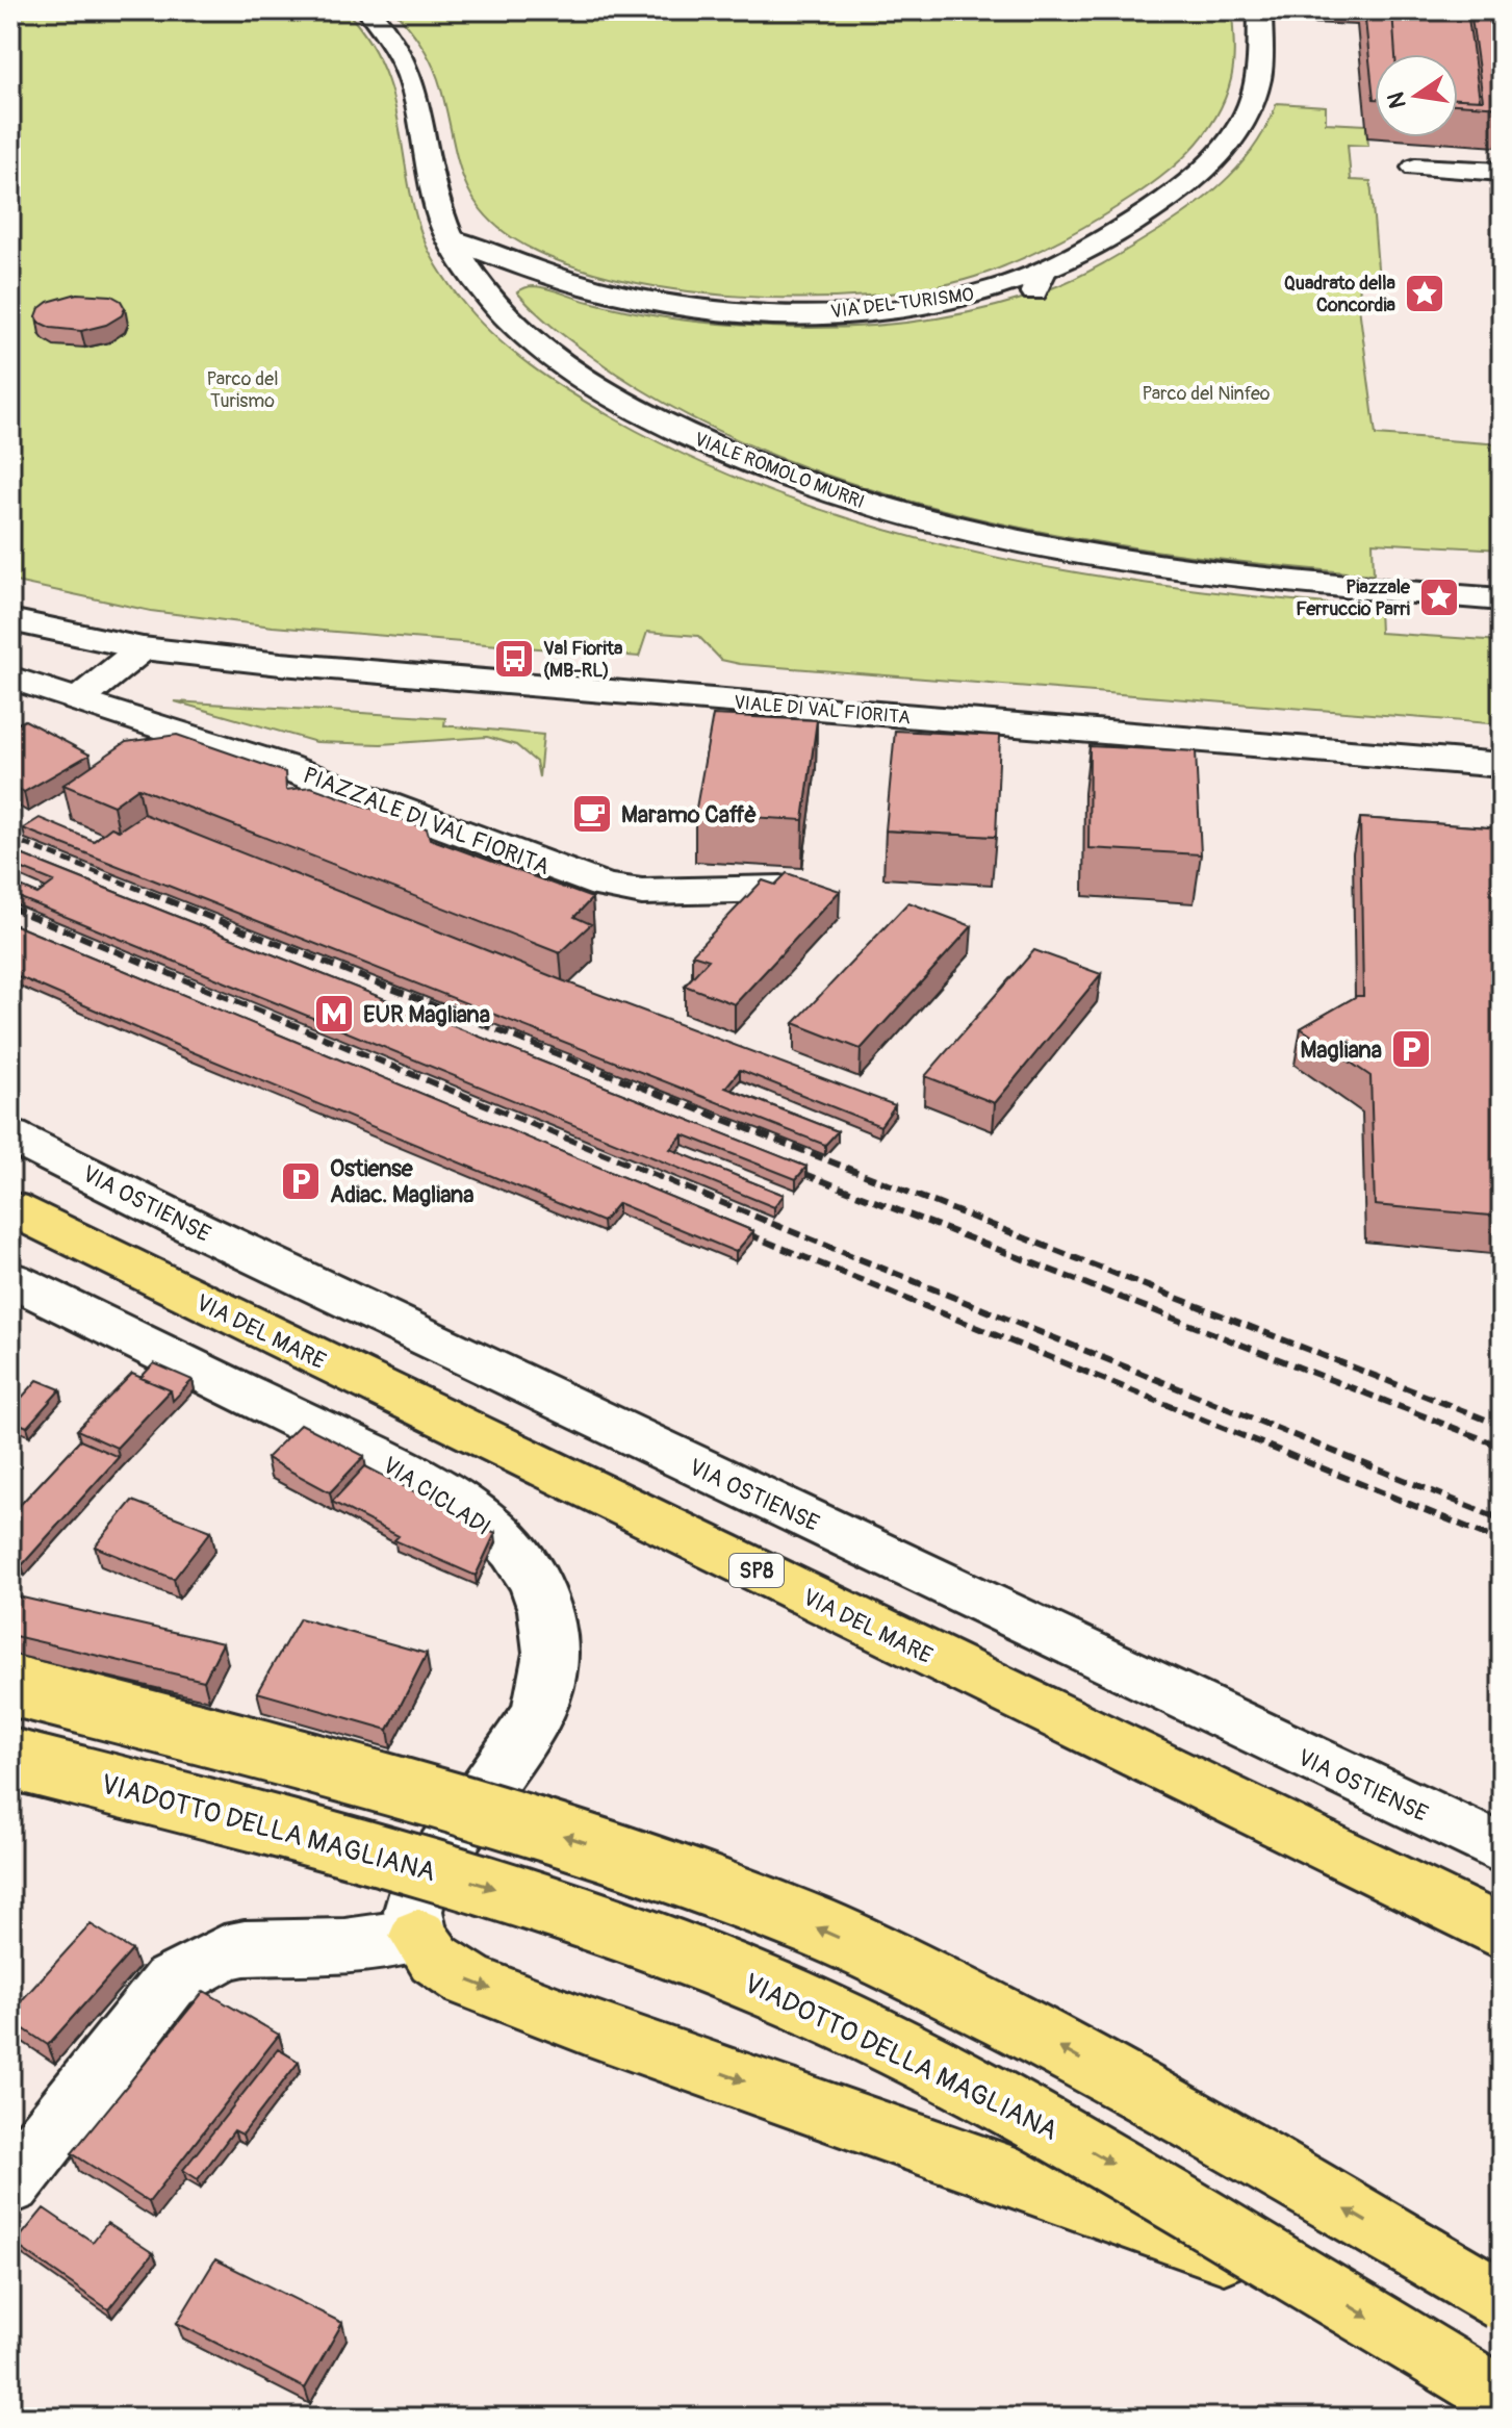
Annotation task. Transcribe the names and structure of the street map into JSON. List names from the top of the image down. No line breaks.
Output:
{"streets":{"main road":["VIA DEL MARE","SP8","VIADOTTO DELLA MAGLIANA"],"street":["VIA DEL TURISMO","VIALE ROMOLO MURRI","VIALE DI VAL FIORITA","PIAZZALE DI VAL FIORITA","VIA OSTIENSE","VIA CICLADI"]},"crossings":[["VIA DEL TURISMO","VIALE ROMOLO MURRI"]],"parks":["Parco del Turismo","Parco del Ninfeo"],"places":{"place":["Quadrato della Concordia","Piazzale Ferruccio Parri"],"bus stop":["Val Fiorita (MB-RL)"],"cafe":["Maramo Caffè"],"metro station":["EUR Magliana"],"parking":["Magliana","Ostiense Adiac. Magliana"]},"north":"left"}
